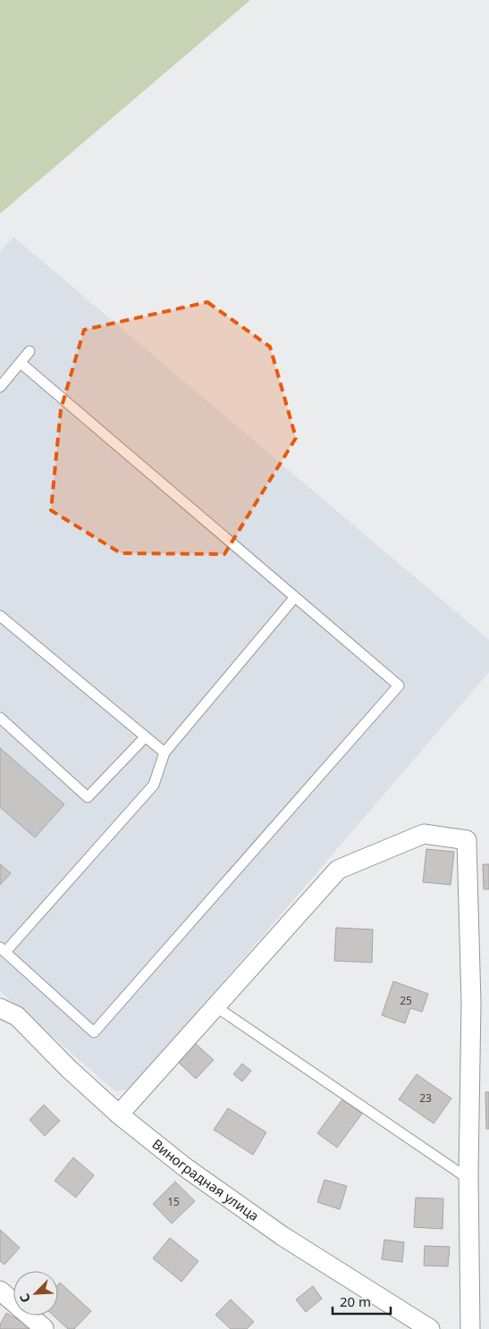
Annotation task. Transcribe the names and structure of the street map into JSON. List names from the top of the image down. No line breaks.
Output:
{"streets":{"street":["Виноградная улица"]},"house_numbers":["25","23","15"],"scale_bar":"20 m","north":"bottom left"}
